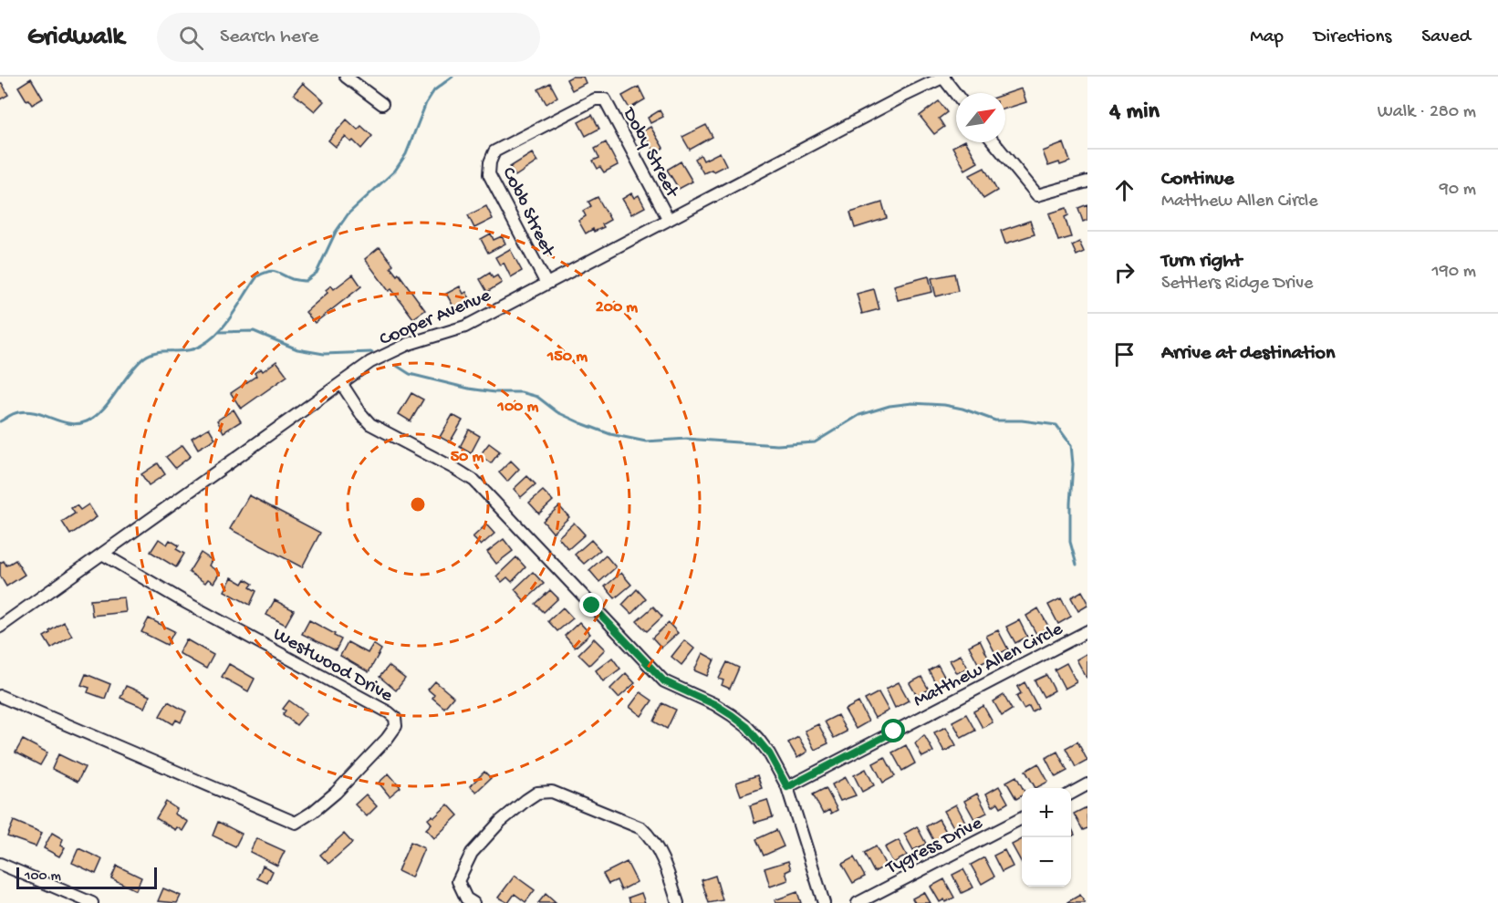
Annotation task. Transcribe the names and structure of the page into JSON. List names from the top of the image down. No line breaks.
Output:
{"streets":{"street":["Doby Street","Cobb Street","Cooper Avenue","Westwood Drive","Matthew Allen Circle","Tygress Drive"]},"crossings":[["Doby Street","Cobb Street"],["Doby Street","Cooper Avenue"],["Cobb Street","Cooper Avenue"],["Cooper Avenue","Westwood Drive"]],"scale_bar":"100 m","north":"top right","page":{"header":"Gridwalk","search":"Search here","nav":["Map","Directions","Saved"],"heading":["4 min","Walk · 280 m"],"list":[["Continue","Matthew Allen Circle","90 m"],["Turn right","Settlers Ridge Drive","190 m"],"Arrive at destination"],"map_buttons":["+","−"],"scale":"100 m"},"rings":["200 m","150 m","100 m","50 m"]}
